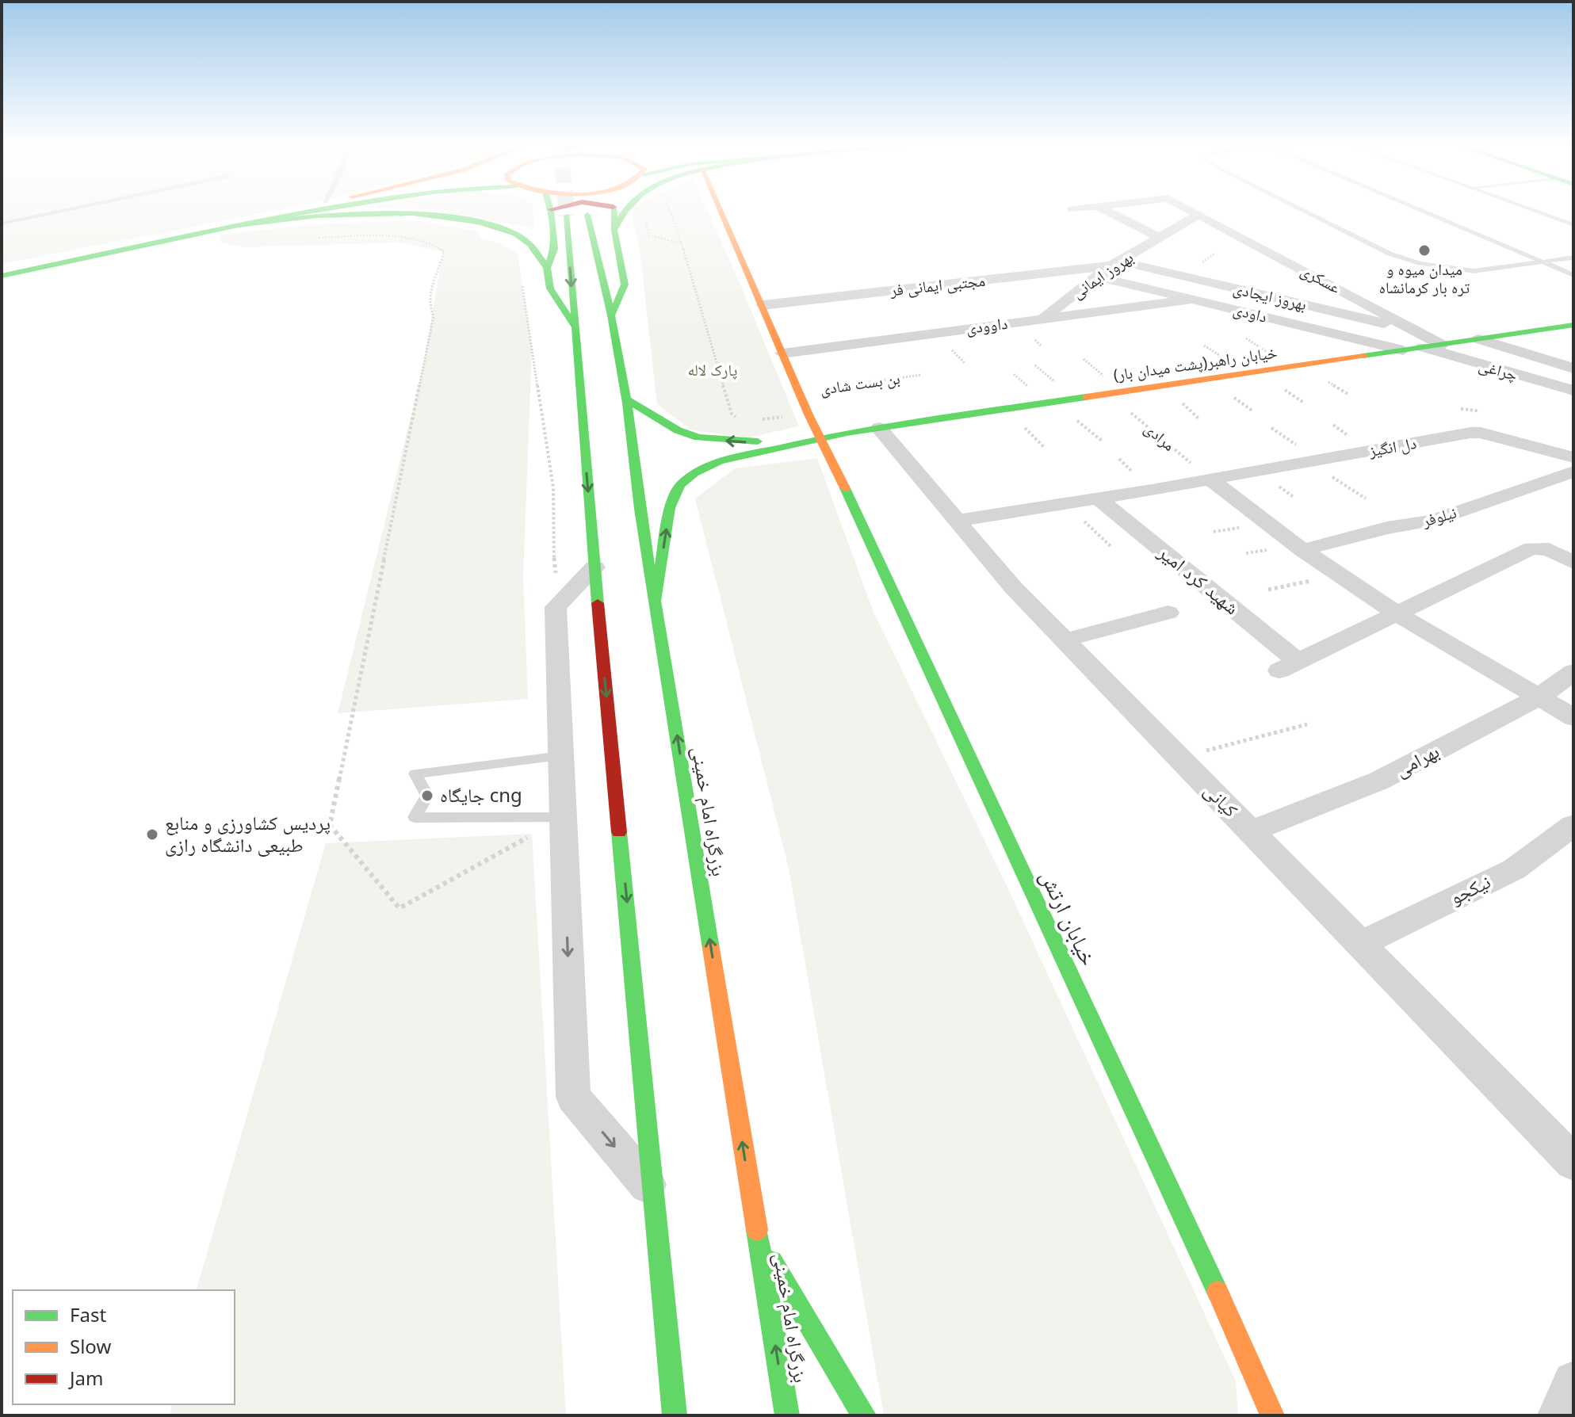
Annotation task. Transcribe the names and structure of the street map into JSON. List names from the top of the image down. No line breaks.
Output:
{"streets":{"main road":["خیابان راهبر(پشت میدان بار)","بزرگراه امام خمینی","خیابان ارتش"],"street":["بهروز ایمانی","عسکری","مجتبی ایمانی فر","بهروز ایجادی","داودی","داوودی","چراغی","دل انگیز","نیلوفر","شهید کرد امیر","بهرامی","کیانی","نیکجو"],"path":["بن بست شادی","مرادی"]},"crossings":[["بهروز ایمانی","عسکری"],["بهروز ایمانی","مجتبی ایمانی فر"],["بهروز ایمانی","بهروز ایجادی"],["بهروز ایمانی","داودی"],["بهروز ایمانی","داوودی"],["عسکری","بهروز ایجادی"],["عسکری","خیابان راهبر(پشت میدان بار)"],["عسکری","چراغی"],["مجتبی ایمانی فر","بهروز ایجادی"],["مجتبی ایمانی فر","خیابان ارتش"],["بهروز ایجادی","خیابان راهبر(پشت میدان بار)"],["بهروز ایجادی","چراغی"],["داودی","داوودی"],["داودی","خیابان راهبر(پشت میدان بار)"],["داوودی","خیابان ارتش"],["خیابان راهبر(پشت میدان بار)","چراغی"],["خیابان راهبر(پشت میدان بار)","مرادی"],["خیابان راهبر(پشت میدان بار)","کیانی"],["خیابان راهبر(پشت میدان بار)","خیابان ارتش"],["بن بست شادی","خیابان ارتش"],["مرادی","دل انگیز"],["دل انگیز","شهید کرد امیر"],["دل انگیز","کیانی"],["بهرامی","کیانی"],["کیانی","نیکجو"]],"parks":["پارک لاله"],"places":["میدان میوه و تره بار کرمانشاه","جایگاه cng","پردیس کشاورزی و منابع طبیعی دانشگاه رازی"],"legend":["Fast","Slow","Jam"]}
